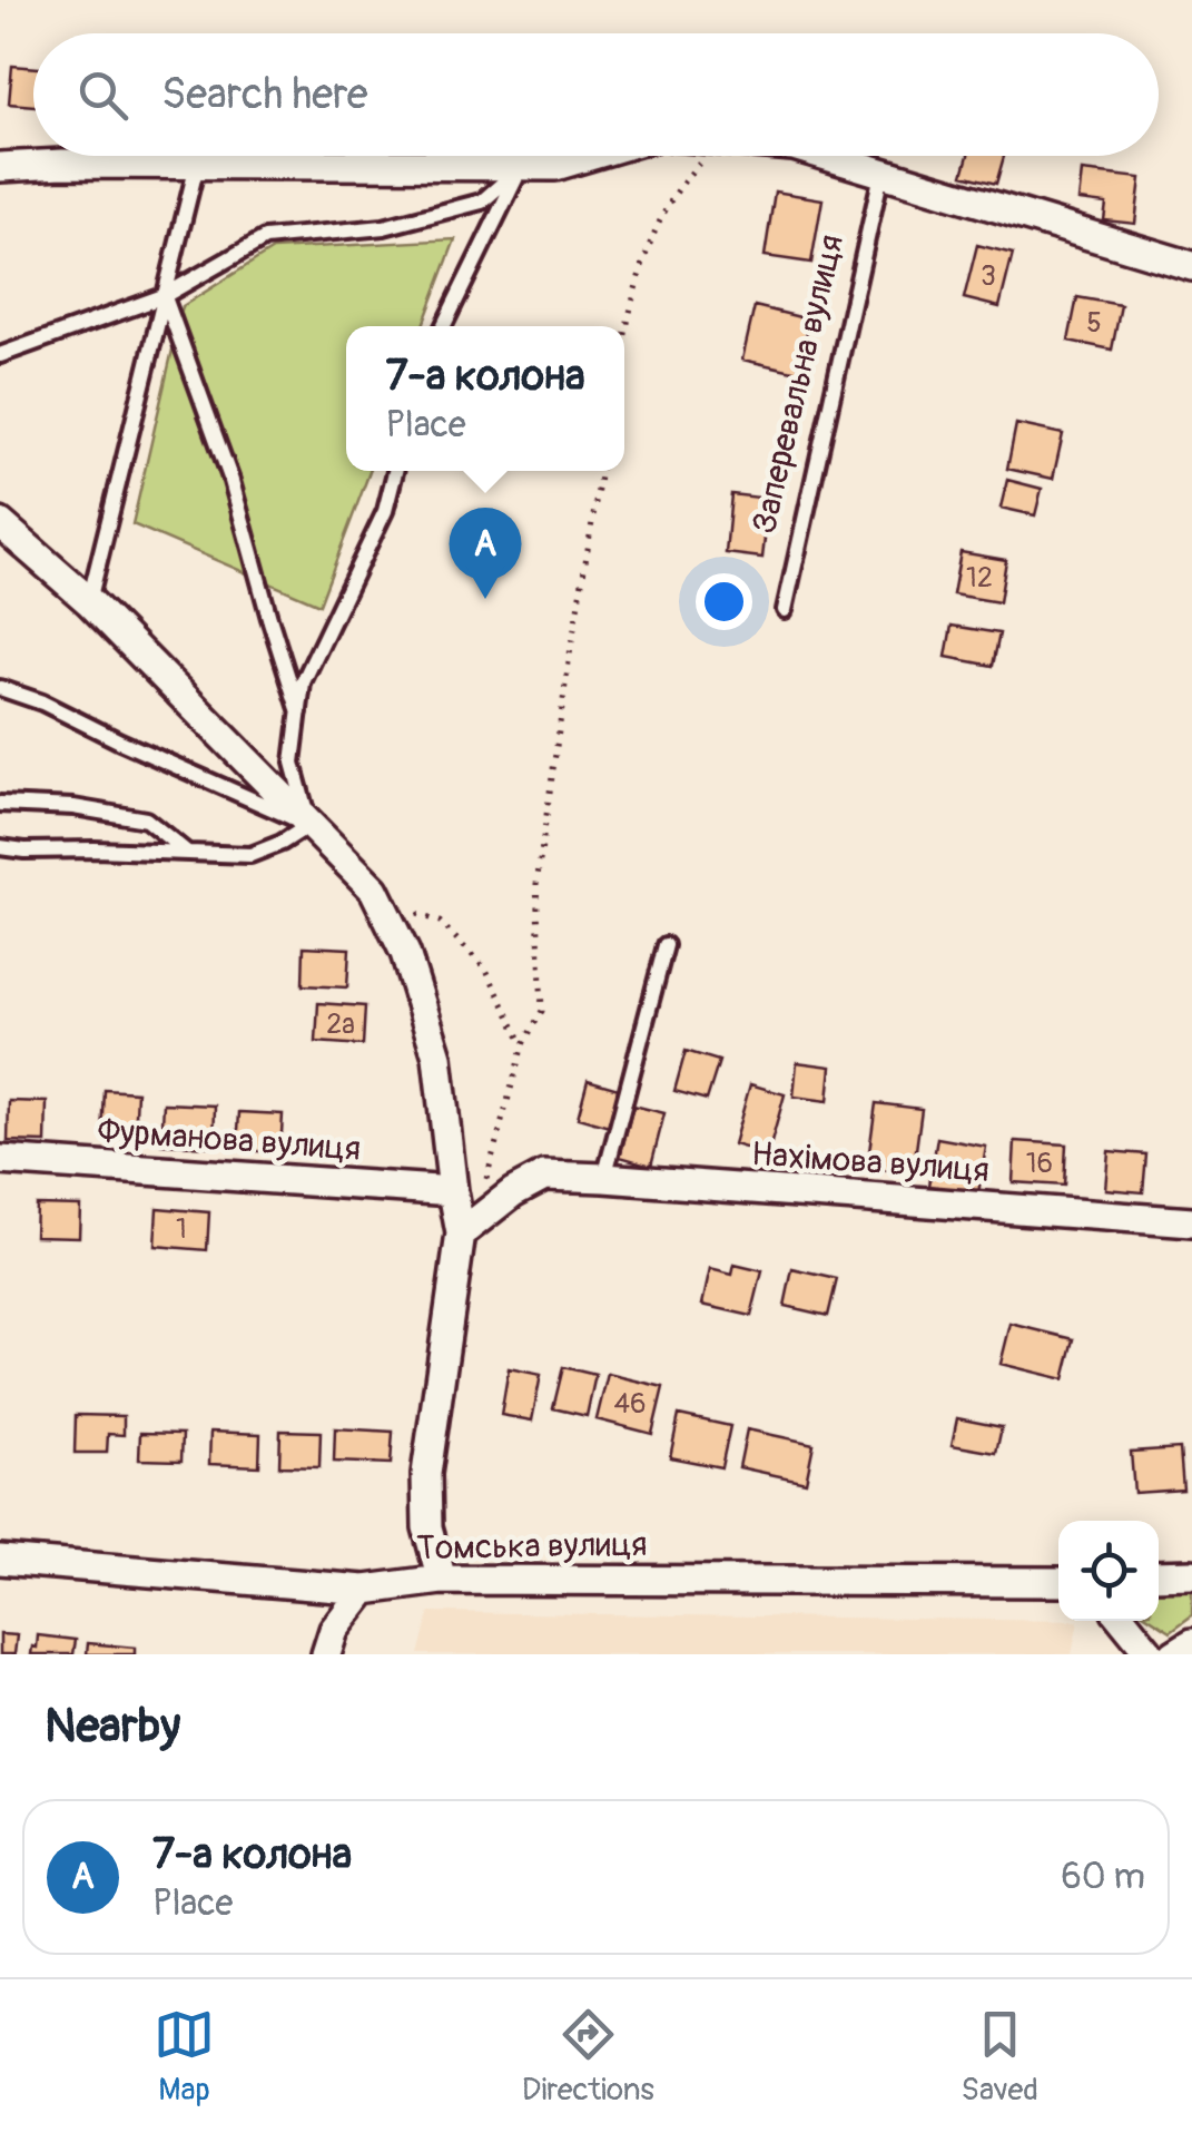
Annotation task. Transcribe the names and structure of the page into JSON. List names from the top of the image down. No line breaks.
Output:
{"streets":{"street":["Фурманова вулиця","Нахімова вулиця","Томська вулиця"],"lane":["Заперевальна вулиця"]},"house_numbers":["3","5","12","2а","16","1","46"],"page":{"search":"Search here","popup":["7-а колона","Place"],"pins":"A","heading":"Nearby","list":[{"mark":"A","name":"7-а колона","note":"Place","value":"60 m"}],"nav":["Map","Directions","Saved"]}}
